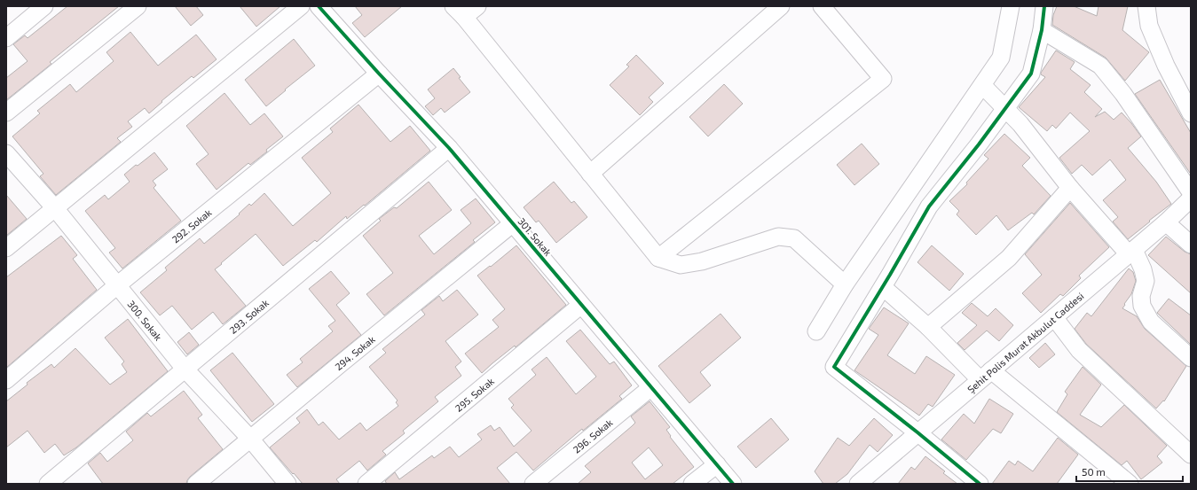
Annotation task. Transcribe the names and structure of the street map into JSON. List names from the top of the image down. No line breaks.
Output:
{"streets":{"street":["292. Sokak","301. Sokak","293. Sokak","300. Sokak","Şehit Polis Murat Akbulut Caddesi","294. Sokak","295. Sokak","296. Sokak"]},"crossings":[["292. Sokak","301. Sokak"],["292. Sokak","300. Sokak"],["301. Sokak","293. Sokak"],["301. Sokak","294. Sokak"],["301. Sokak","295. Sokak"],["301. Sokak","296. Sokak"],["293. Sokak","300. Sokak"],["300. Sokak","294. Sokak"]],"scale_bar":"50 m"}
